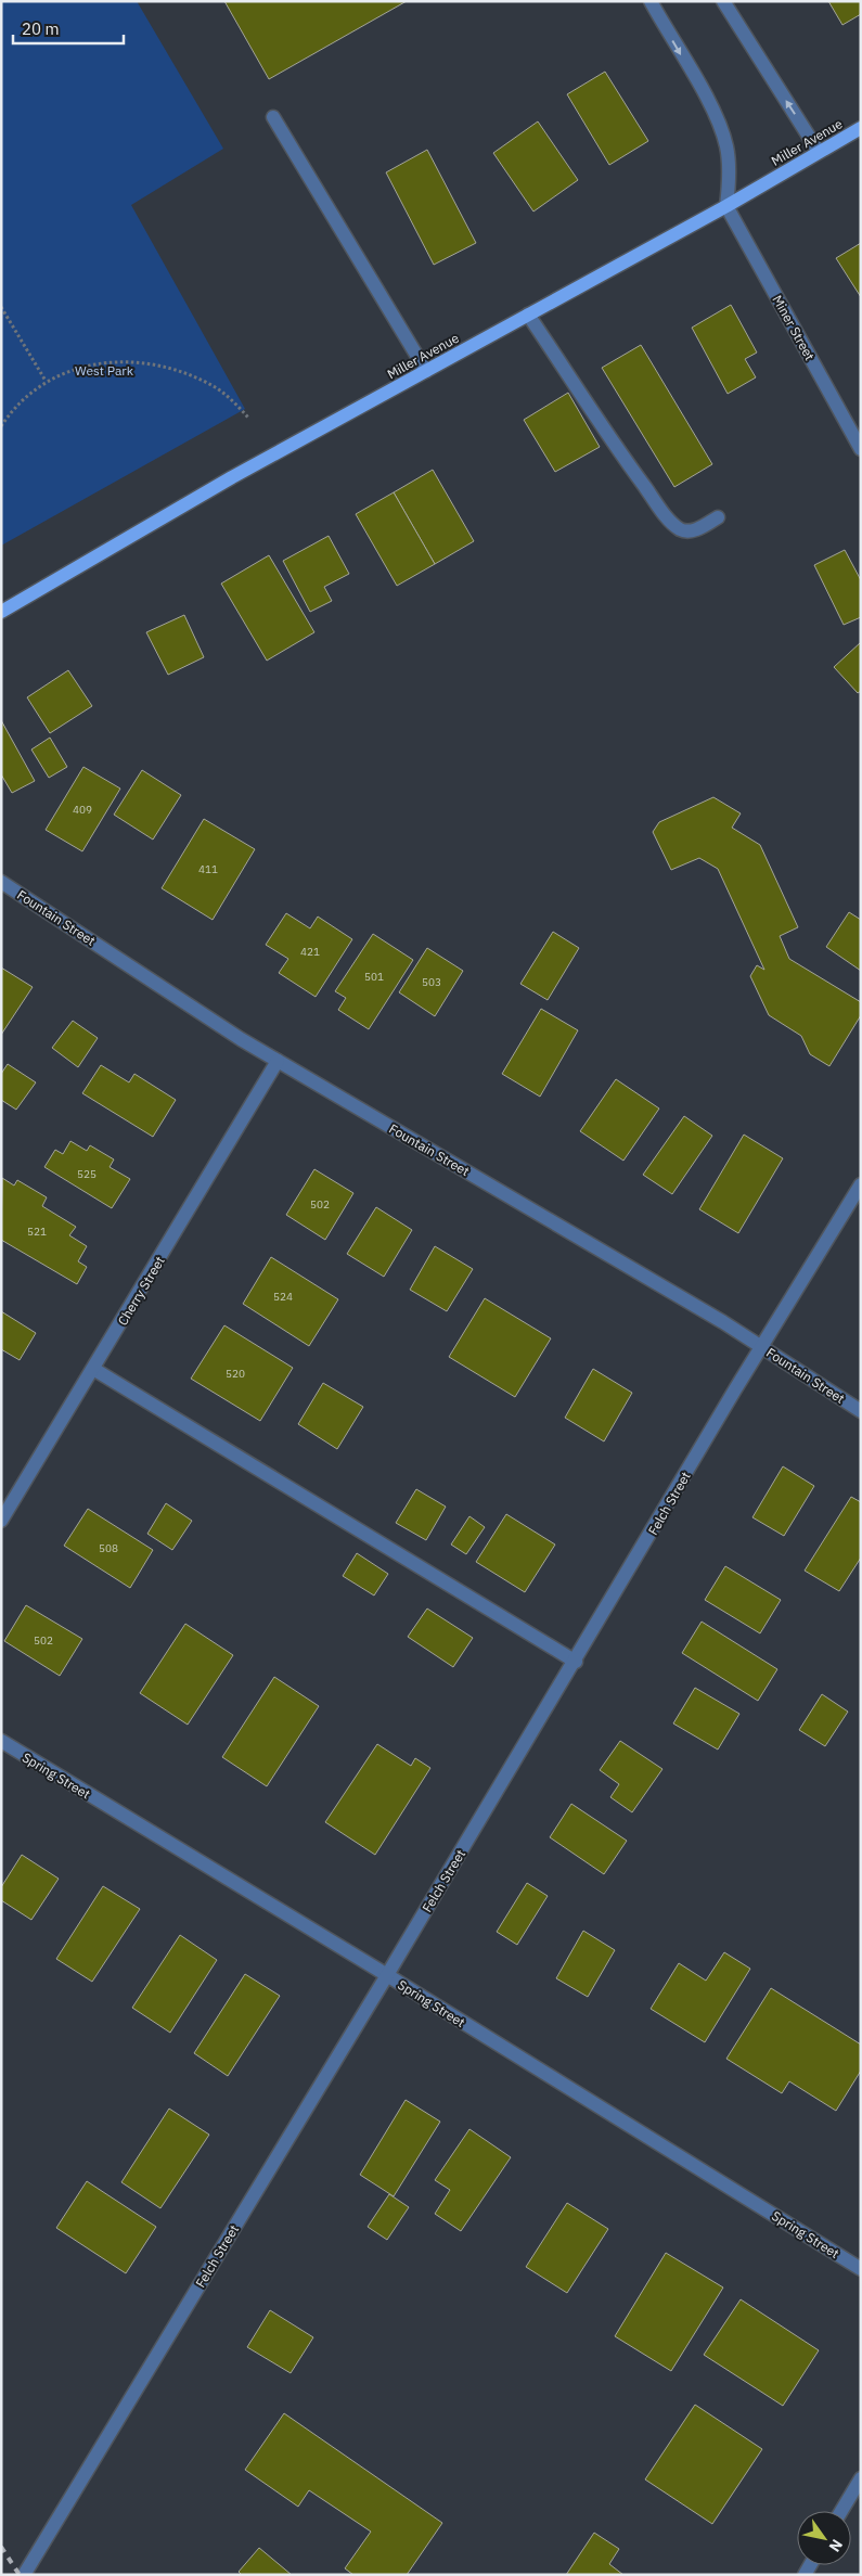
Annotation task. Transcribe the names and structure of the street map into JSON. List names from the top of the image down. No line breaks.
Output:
{"streets":{"main road":["Miller Avenue"],"street":["Miner Street","Fountain Street","Cherry Street","Felch Street","Spring Street"]},"crossings":[["Miller Avenue","Miner Street"],["Fountain Street","Cherry Street"],["Fountain Street","Felch Street"],["Felch Street","Spring Street"]],"parks":["West Park"],"house_numbers":["409","411","421","501","503","525","502","521","524","520","508","502"],"scale_bar":"20 m","north":"bottom right"}
